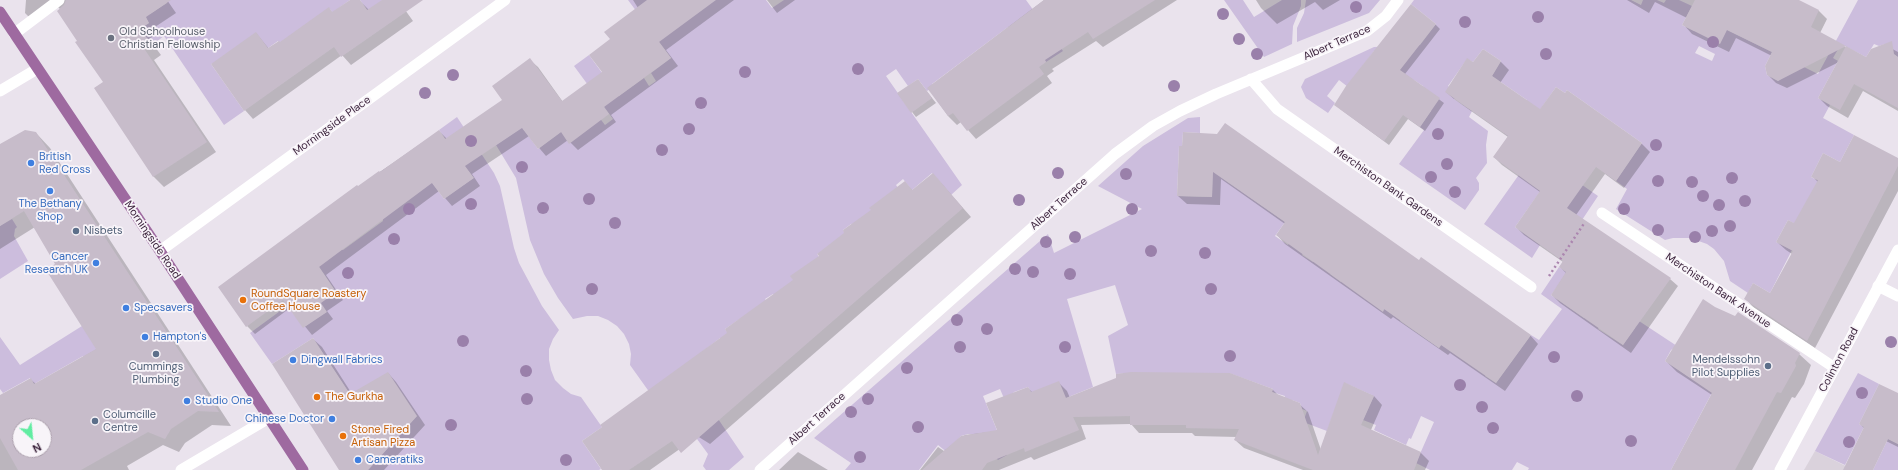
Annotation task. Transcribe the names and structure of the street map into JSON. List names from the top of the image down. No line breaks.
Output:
{"streets":{"main road":["Morningside Road"],"street":["Albert Terrace","Morningside Place","Merchiston Bank Gardens","Merchiston Bank Avenue","Colinton Road"]},"crossings":[["Albert Terrace","Merchiston Bank Gardens"],["Morningside Place","Morningside Road"],["Merchiston Bank Avenue","Colinton Road"]],"places":["Old Schoolhouse Christian Fellowship","British Red Cross","The Bethany Shop","Nisbets","Cancer Research UK","RoundSquare Roastery Coffee House","Specsavers","Hampton's","Cummings Plumbing","Dingwall Fabrics","Mendelssohn Pilot Supplies","The Gurkha","Studio One","Chinese Doctor","Columcille Centre","Stone Fired Artisan Pizza","Cameratiks"],"north":"bottom right"}
